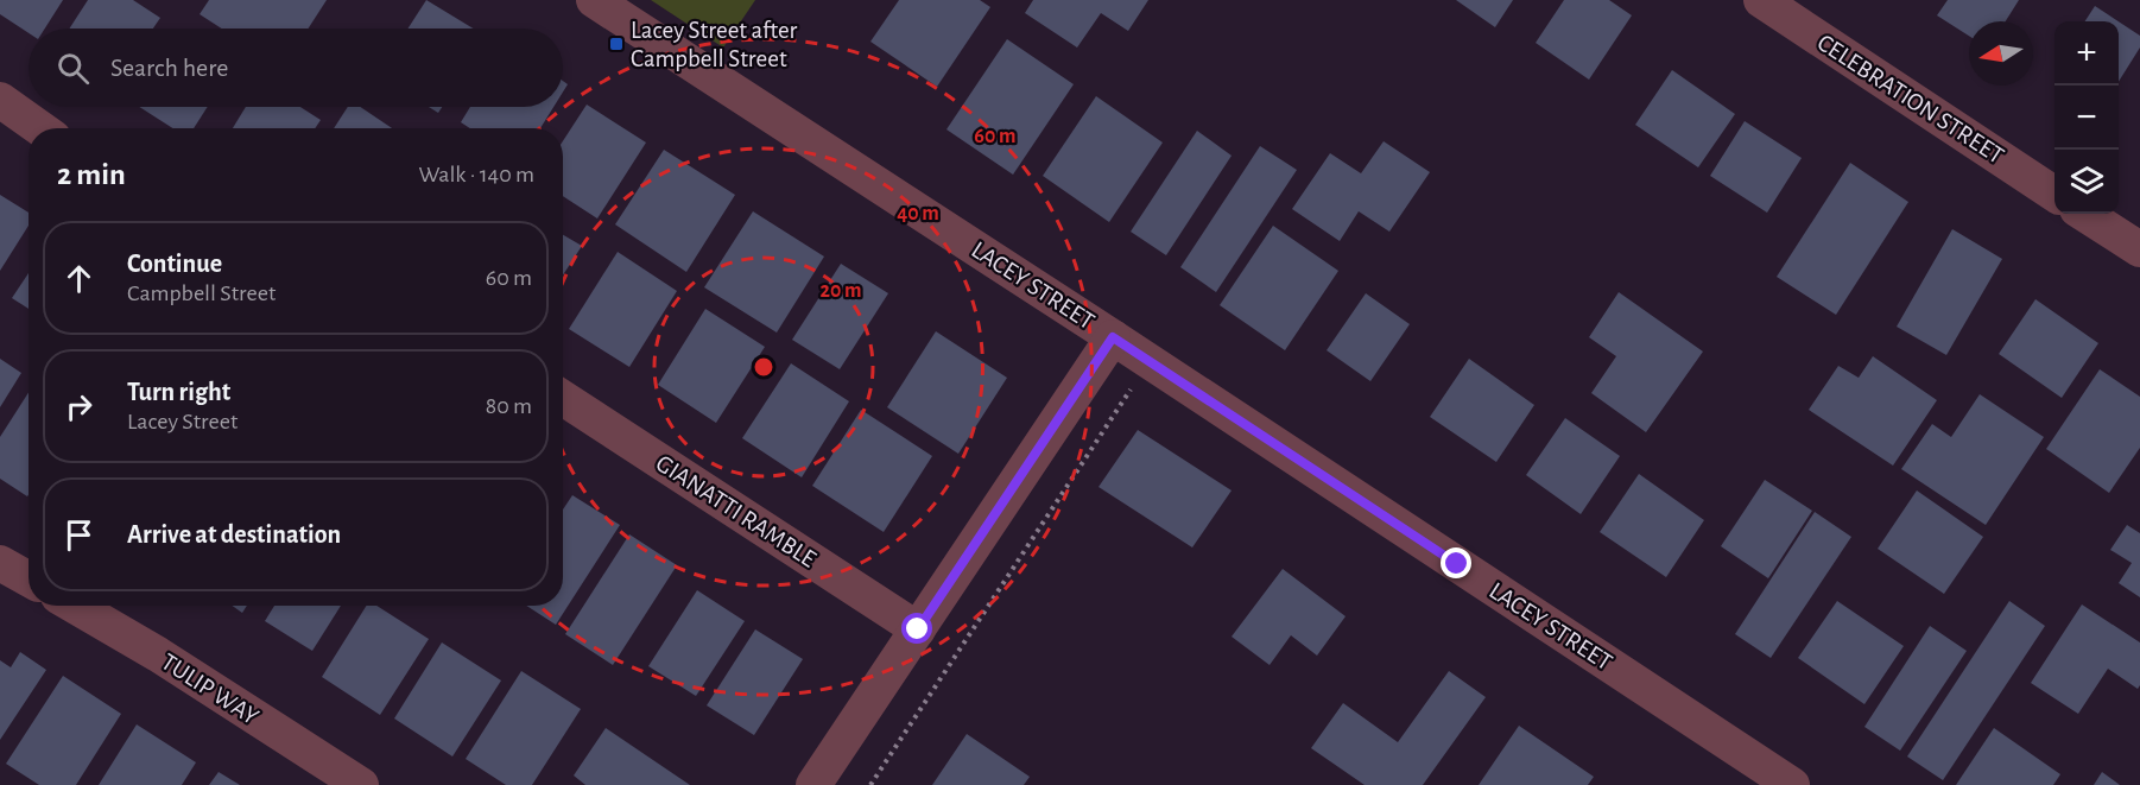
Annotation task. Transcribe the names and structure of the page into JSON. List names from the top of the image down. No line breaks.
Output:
{"streets":{"street":["CELEBRATION STREET","LACEY STREET","GIANATTI RAMBLE","TULIP WAY"]},"places":{"transit":["Lacey Street after Campbell Street"]},"north":"left","page":{"map_buttons":["+","−"],"search":"Search here","heading":["2 min","Walk · 140 m"],"list":[["Continue","Campbell Street","60 m"],["Turn right","Lacey Street","80 m"],"Arrive at destination"]},"rings":["60 m","40 m","20 m"]}
